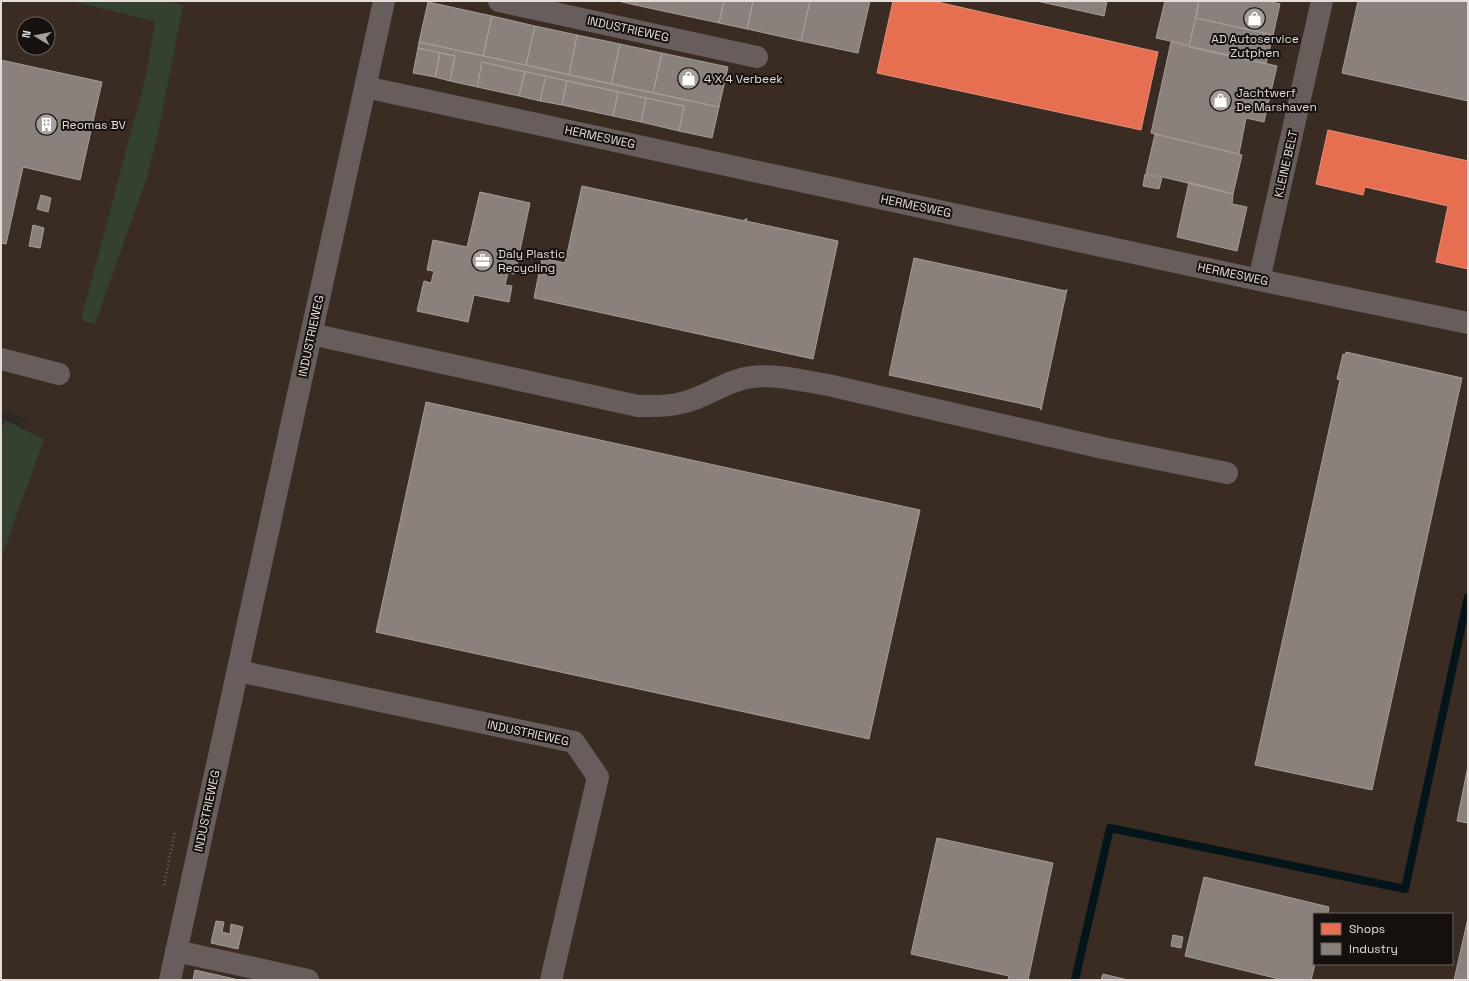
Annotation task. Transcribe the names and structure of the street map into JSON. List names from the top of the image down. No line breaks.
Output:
{"streets":{"street":["INDUSTRIEWEG","HERMESWEG","KLEINE BELT"]},"crossings":[["INDUSTRIEWEG","HERMESWEG"],["HERMESWEG","KLEINE BELT"]],"places":{"shop":["AD Autoservice Zutphen","4 X 4 Verbeek","Jachtwerf De Marshaven"],"building":["Reomas BV"],"office":["Daly Plastic Recycling"]},"legend":["Shops","Industry"],"north":"left"}
